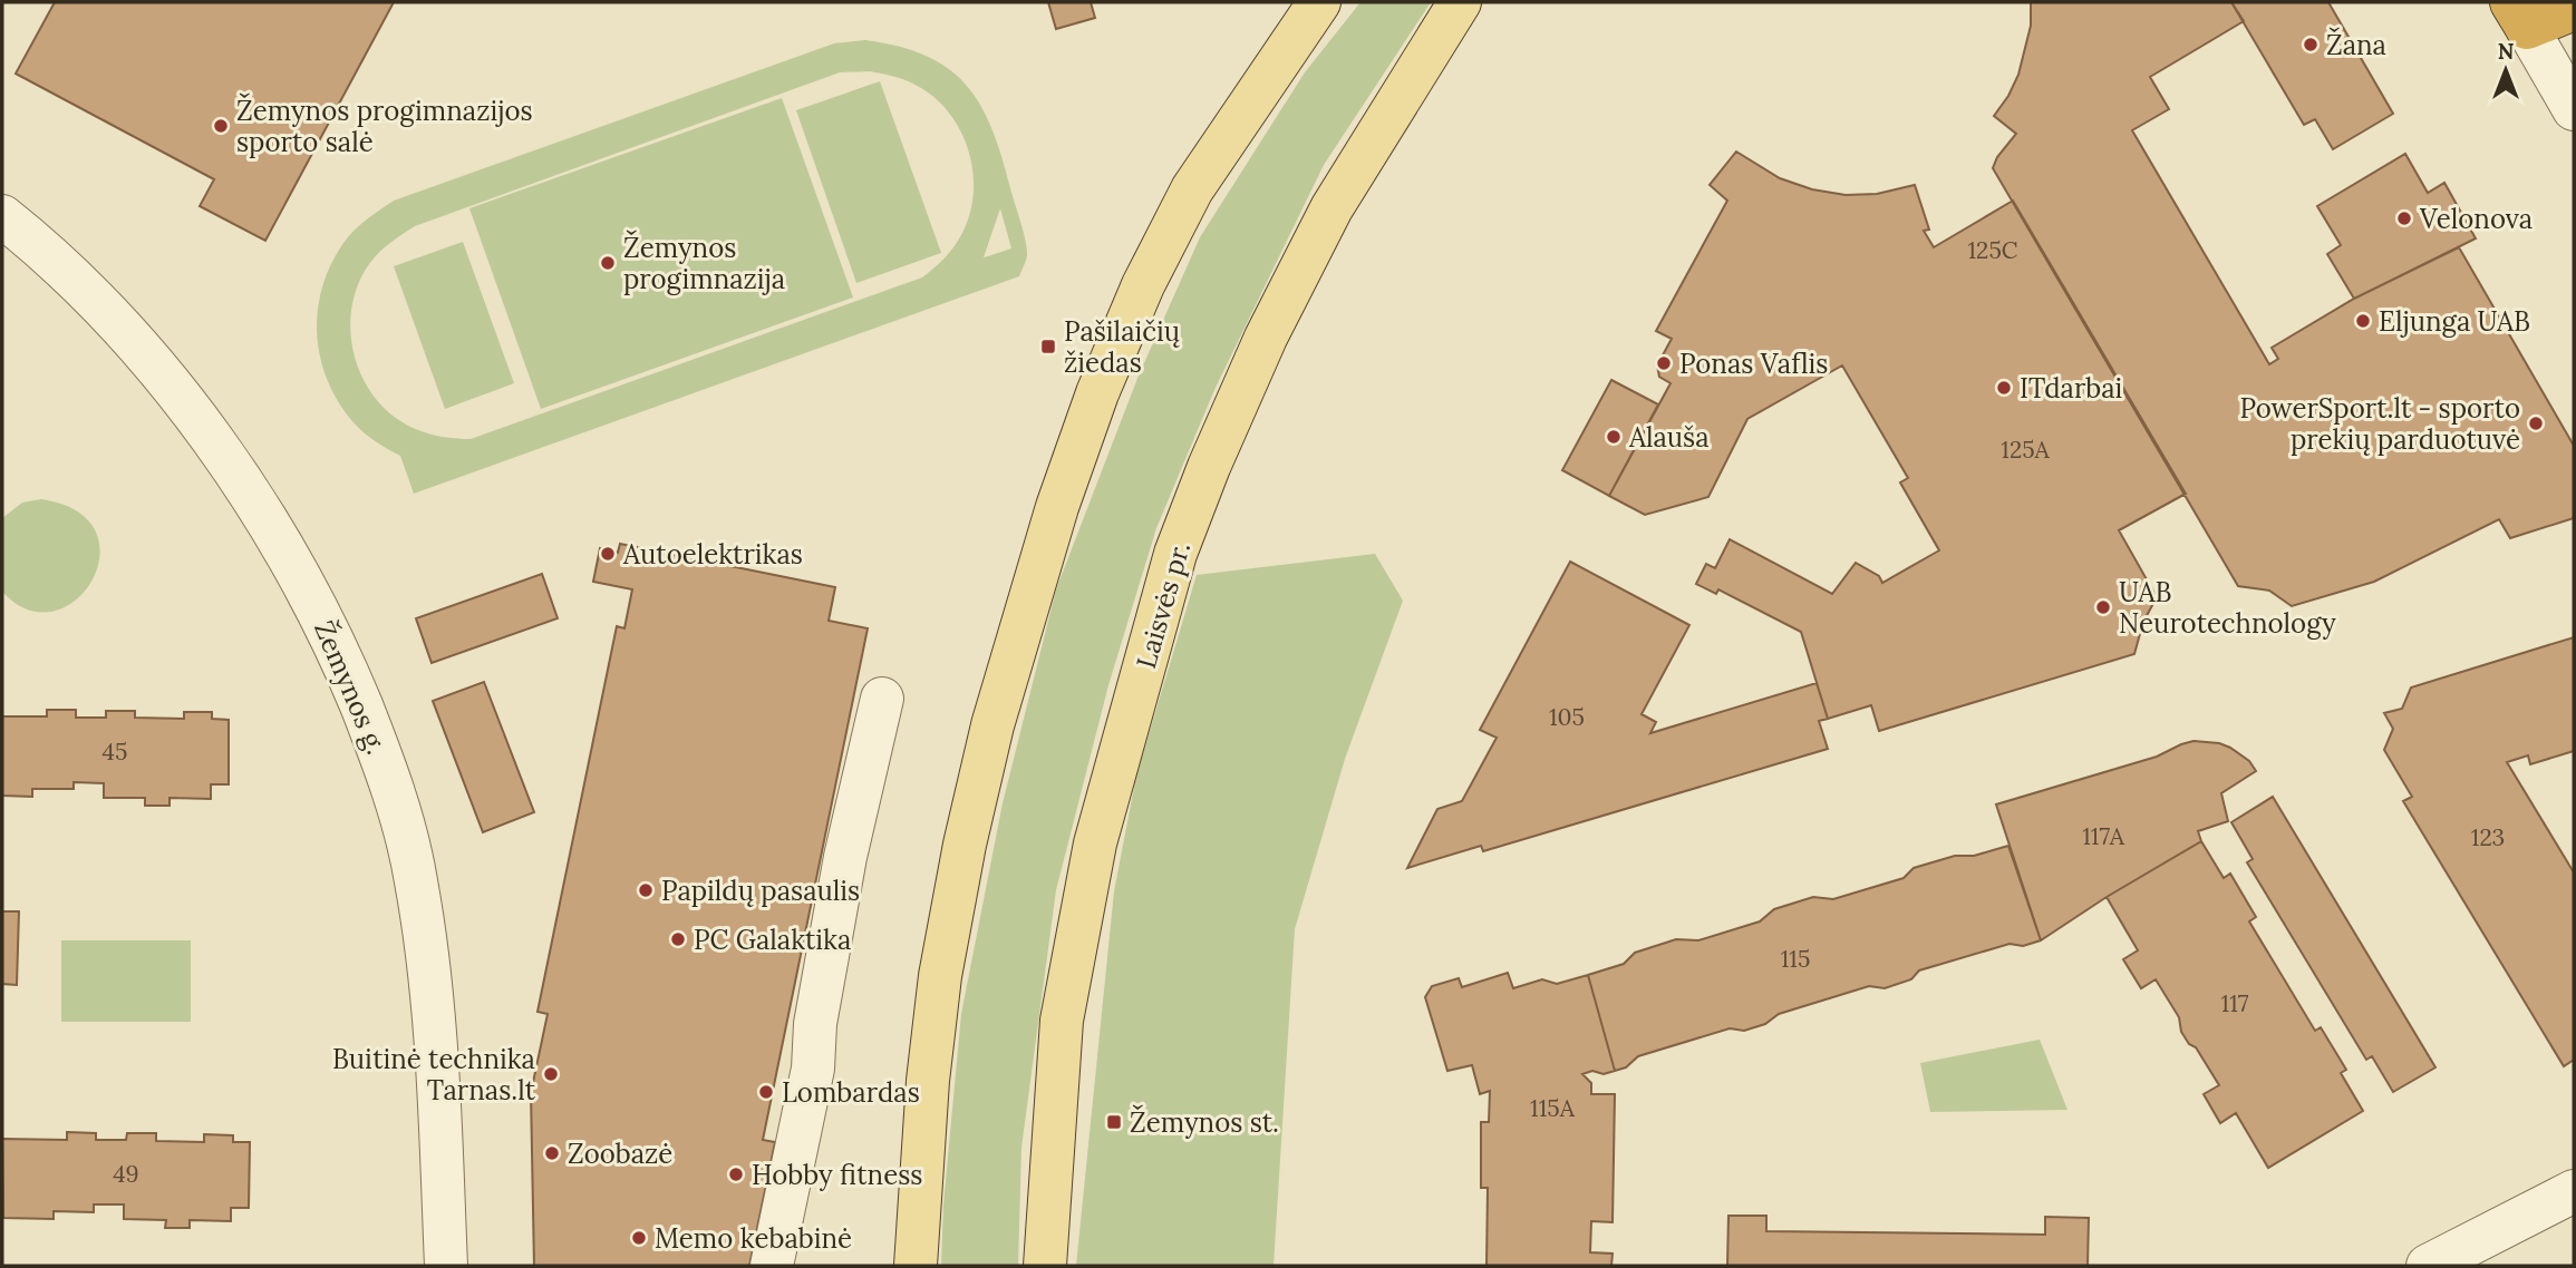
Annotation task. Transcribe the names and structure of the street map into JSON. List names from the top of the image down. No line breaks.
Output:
{"streets":{"main road":["Laisvės pr."],"street":["Žemynos g."]},"places":{"other":["Žana","Žemynos progimnazijos sporto salė","Velonova","Žemynos progimnazija","Eljunga UAB","Ponas Vaflis","ITdarbai","PowerSport.lt - sporto prekių parduotuvė","Alauša","Autoelektrikas","UAB Neurotechnology","Papildų pasaulis","PC Galaktika","Buitinė technika Tarnas.lt","Lombardas","Zoobazė","Hobby fitness","Memo kebabinė"],"transit":["Pašilaičių žiedas","Žemynos st."]},"house_numbers":["125C","125A","105","45","117A","123","115","117","115A","49"],"north":"top"}
